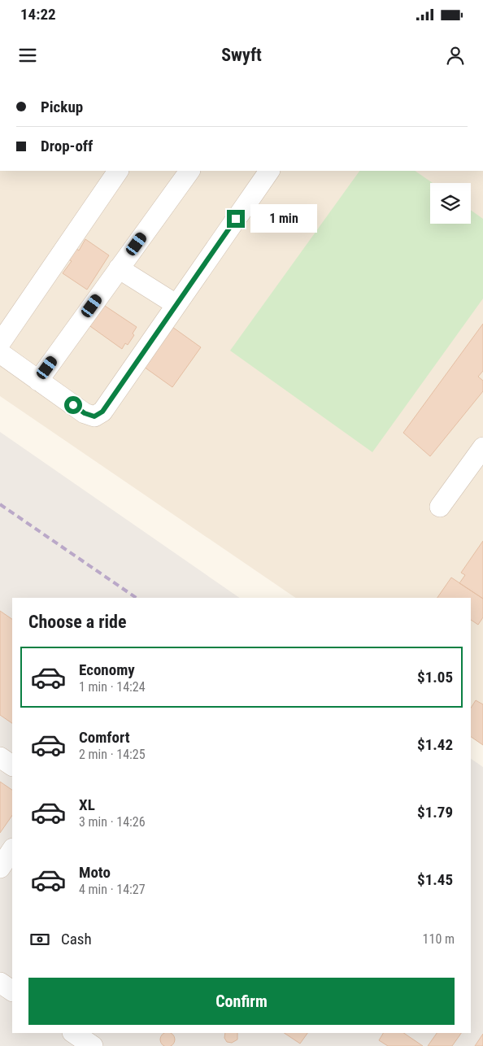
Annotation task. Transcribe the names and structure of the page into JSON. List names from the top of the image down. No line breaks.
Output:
{"page":{"status":"14:22","header":"Swyft","banner":["Pickup","Drop-off"],"bubble":"1 min","heading":"Choose a ride","list":[{"name":"Economy","note":"1 min · 14:24","value":"$1.05"},{"name":"Comfort","note":"2 min · 14:25","value":"$1.42"},{"name":"XL","note":"3 min · 14:26","value":"$1.79"},{"name":"Moto","note":"4 min · 14:27","value":"$1.45"}],"pay":["Cash","110 m"],"buttons":"Confirm"}}
